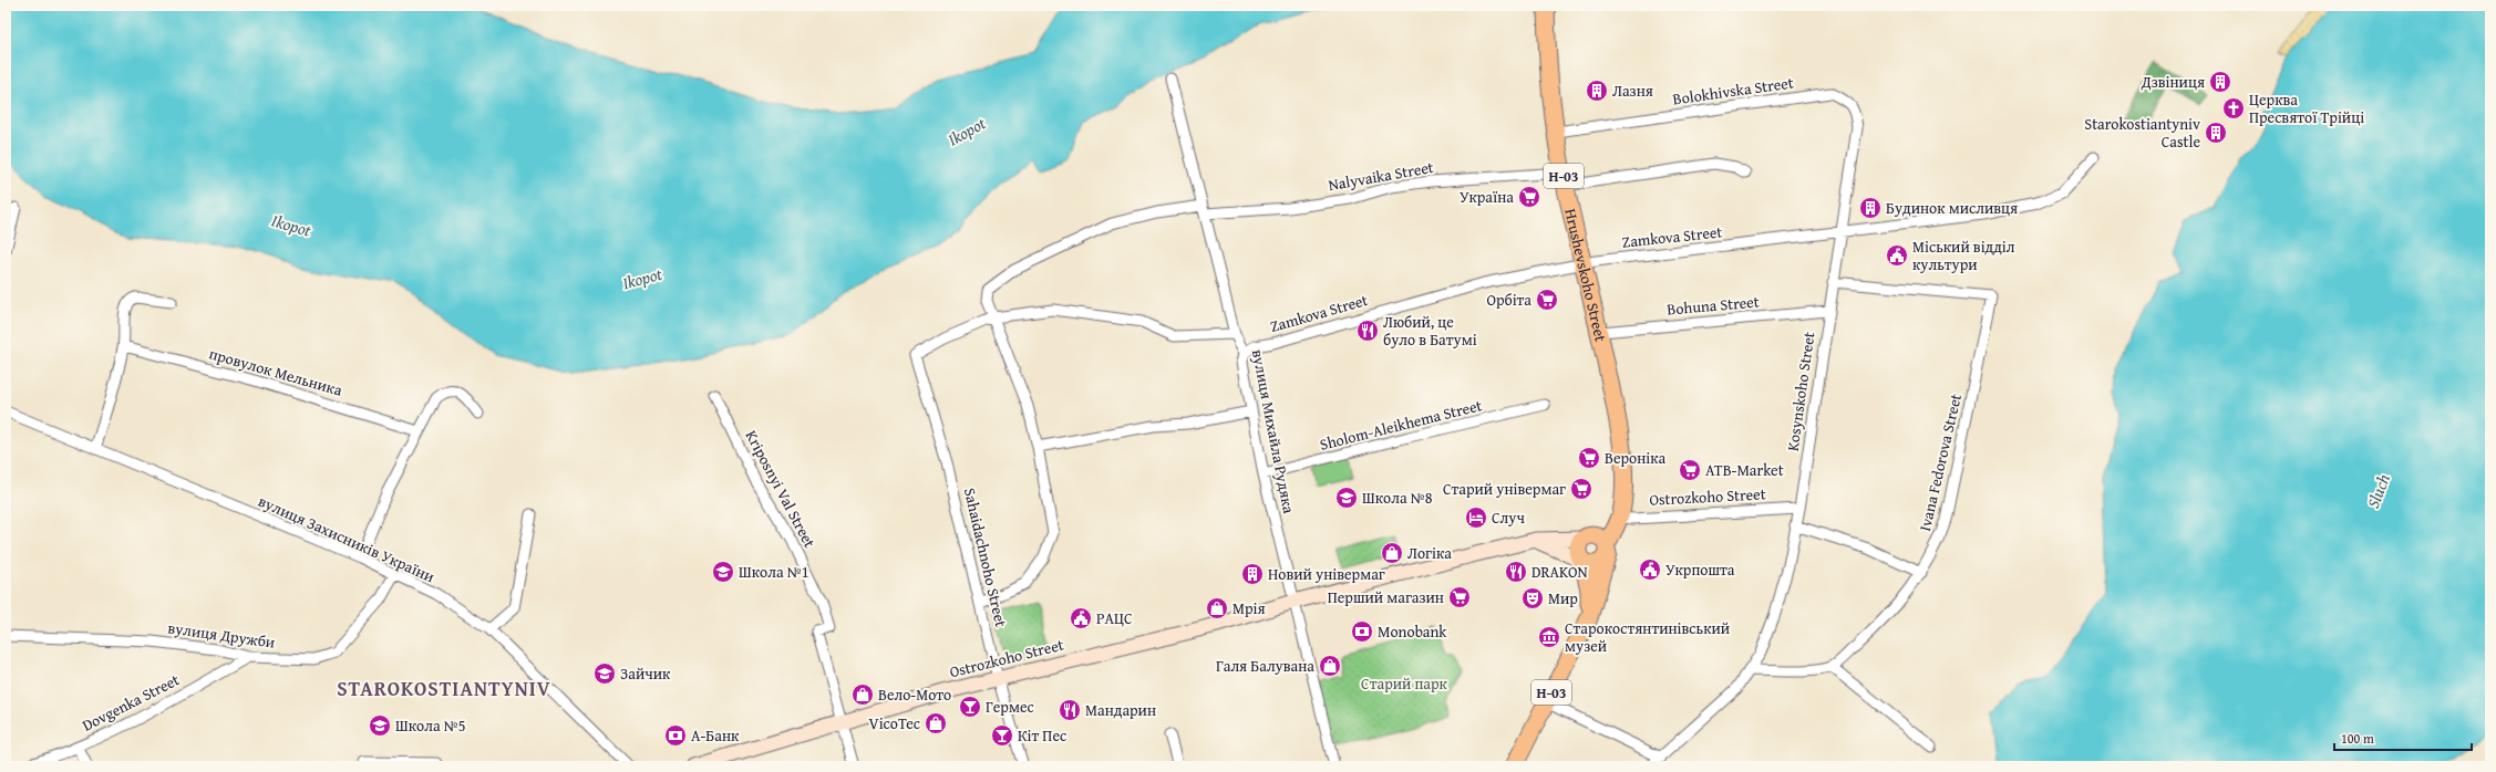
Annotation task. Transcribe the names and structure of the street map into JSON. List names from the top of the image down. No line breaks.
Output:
{"streets":{"main road":["Н-03","Hrushevskoho Street","Ostrozkoho Street"],"street":["Bolokhivska Street","Nalyvaika Street","Zamkova Street","Bohuna Street","провулок Мельника","Kosynskoho Street","Sholom-Aleikhema Street","вулиця Михайла Рудяка","Ivana Fedorova Street","Kriposnyi Val Street","вулиця Захисників України","Sahaidachnoho Street","вулиця Дружби","Dovgenka Street"]},"crossings":[["Bolokhivska Street","Hrushevskoho Street"],["Bolokhivska Street","Kosynskoho Street"],["Nalyvaika Street","Hrushevskoho Street"],["Nalyvaika Street","вулиця Михайла Рудяка"],["Nalyvaika Street","Sahaidachnoho Street"],["Н-03","Hrushevskoho Street"],["Н-03","Ostrozkoho Street"],["Zamkova Street","Hrushevskoho Street"],["Zamkova Street","Kosynskoho Street"],["Zamkova Street","вулиця Михайла Рудяка"],["Hrushevskoho Street","Bohuna Street"],["Hrushevskoho Street","Ostrozkoho Street"],["Bohuna Street","Kosynskoho Street"],["Kosynskoho Street","Ivana Fedorova Street"],["Kosynskoho Street","Ostrozkoho Street"],["Sholom-Aleikhema Street","вулиця Михайла Рудяка"],["вулиця Михайла Рудяка","Ostrozkoho Street"],["Kriposnyi Val Street","Ostrozkoho Street"],["Ostrozkoho Street","Sahaidachnoho Street"],["вулиця Захисників України","вулиця Дружби"],["вулиця Дружби","Dovgenka Street"]],"districts":["STAROKOSTIANTYNIV"],"water":["Ikopot","Sluch"],"parks":["Старий парк"],"places":{"building":["Дзвіниця","Лазня","Starokostiantyniv Castle","Будинок мисливця","Новий універмаг"],"church":["Церква Пресвятої Трійці"],"supermarket":["Україна","Орбіта","Вероніка","ATB-Market","Старий універмаг","Перший магазин"],"public building":["Міський відділ культури","Укрпошта","РАЦС"],"restaurant":["Любий, це було в Батумі","DRAKON","Мандарин"],"school or university":["Школа №8","Школа №1","Зайчик","Школа №5"],"hotel":["Случ"],"shop":["Логіка","Мрія","Галя Балувана","Вело-Мото","VicoTec"],"theatre":["Мир"],"bank":["Monobank","А-Банк"],"museum":["Старокостянтинівський музей"],"bar":["Гермес","Кіт Пес"]},"scale_bar":"100 m"}
